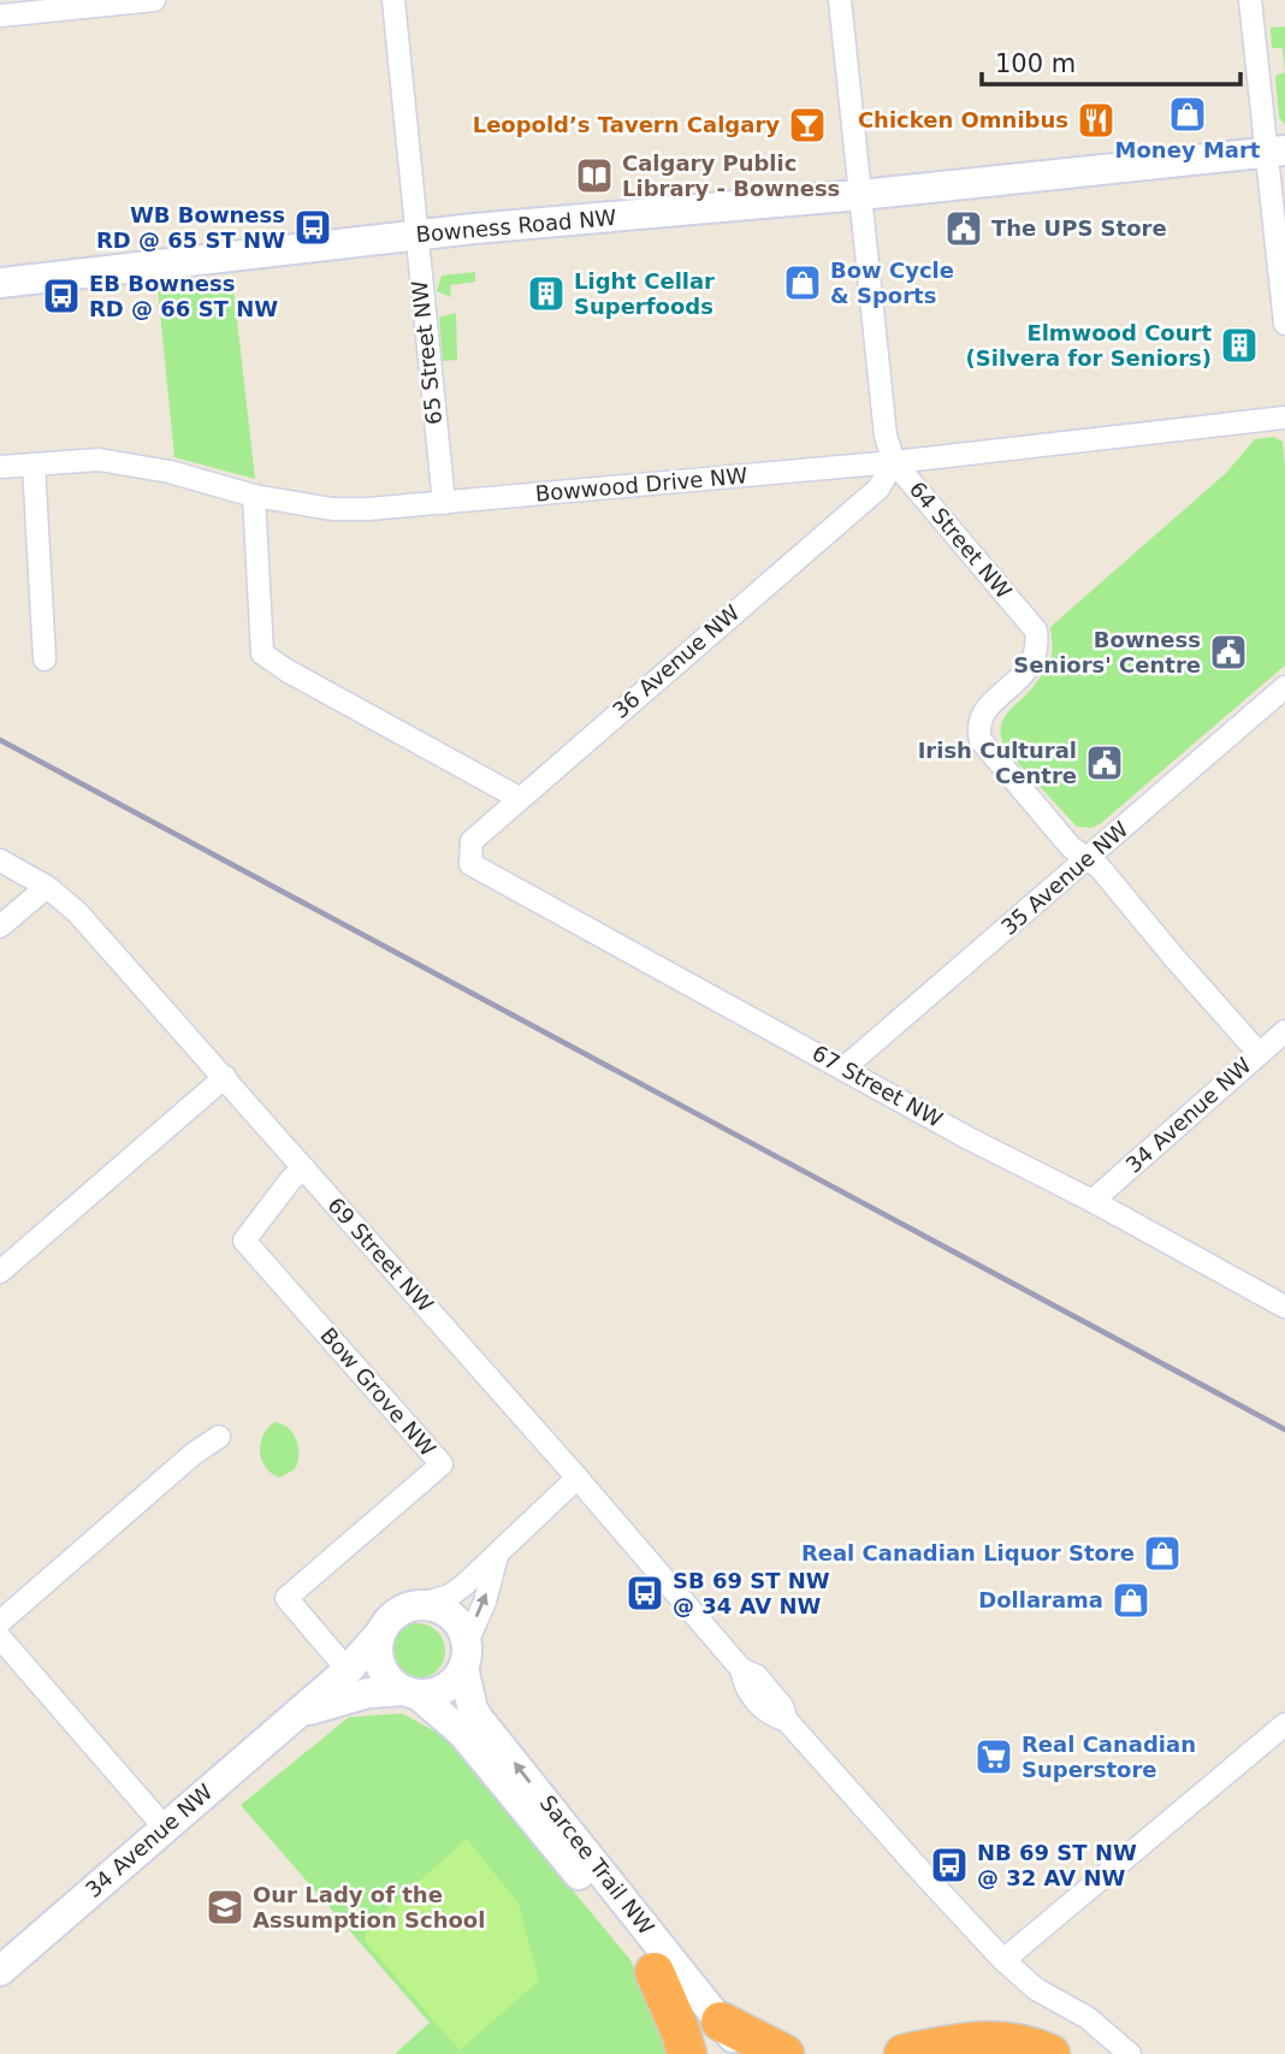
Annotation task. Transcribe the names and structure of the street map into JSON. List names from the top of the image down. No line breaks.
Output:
{"streets":{"street":["Bowness Road NW","65 Street NW","Bowwood Drive NW","64 Street NW","36 Avenue NW","35 Avenue NW","67 Street NW","34 Avenue NW","69 Street NW","Bow Grove NW","Sarcee Trail NW"]},"crossings":[["Bowness Road NW","65 Street NW"],["Bowness Road NW","64 Street NW"],["65 Street NW","Bowwood Drive NW"],["Bowwood Drive NW","64 Street NW"],["Bowwood Drive NW","36 Avenue NW"],["64 Street NW","36 Avenue NW"],["64 Street NW","35 Avenue NW"],["64 Street NW","34 Avenue NW"],["36 Avenue NW","67 Street NW"],["35 Avenue NW","67 Street NW"],["67 Street NW","34 Avenue NW"],["34 Avenue NW","Bow Grove NW"],["34 Avenue NW","Sarcee Trail NW"],["69 Street NW","Bow Grove NW"]],"places":{"shop":["Money Mart","Bow Cycle & Sports","Real Canadian Liquor Store","Dollarama"],"restaurant":["Chicken Omnibus"],"bar":["Leopold’s Tavern Calgary"],"library":["Calgary Public Library - Bowness"],"bus stop":["WB Bowness RD @ 65 ST NW","EB Bowness RD @ 66 ST NW","SB 69 ST NW @ 34 AV NW","NB 69 ST NW @ 32 AV NW"],"public building":["The UPS Store","Bowness Seniors' Centre","Irish Cultural Centre"],"building":["Light Cellar Superfoods","Elmwood Court (Silvera for Seniors)"],"supermarket":["Real Canadian Superstore"],"school or university":["Our Lady of the Assumption School"]},"scale_bar":"100 m"}
